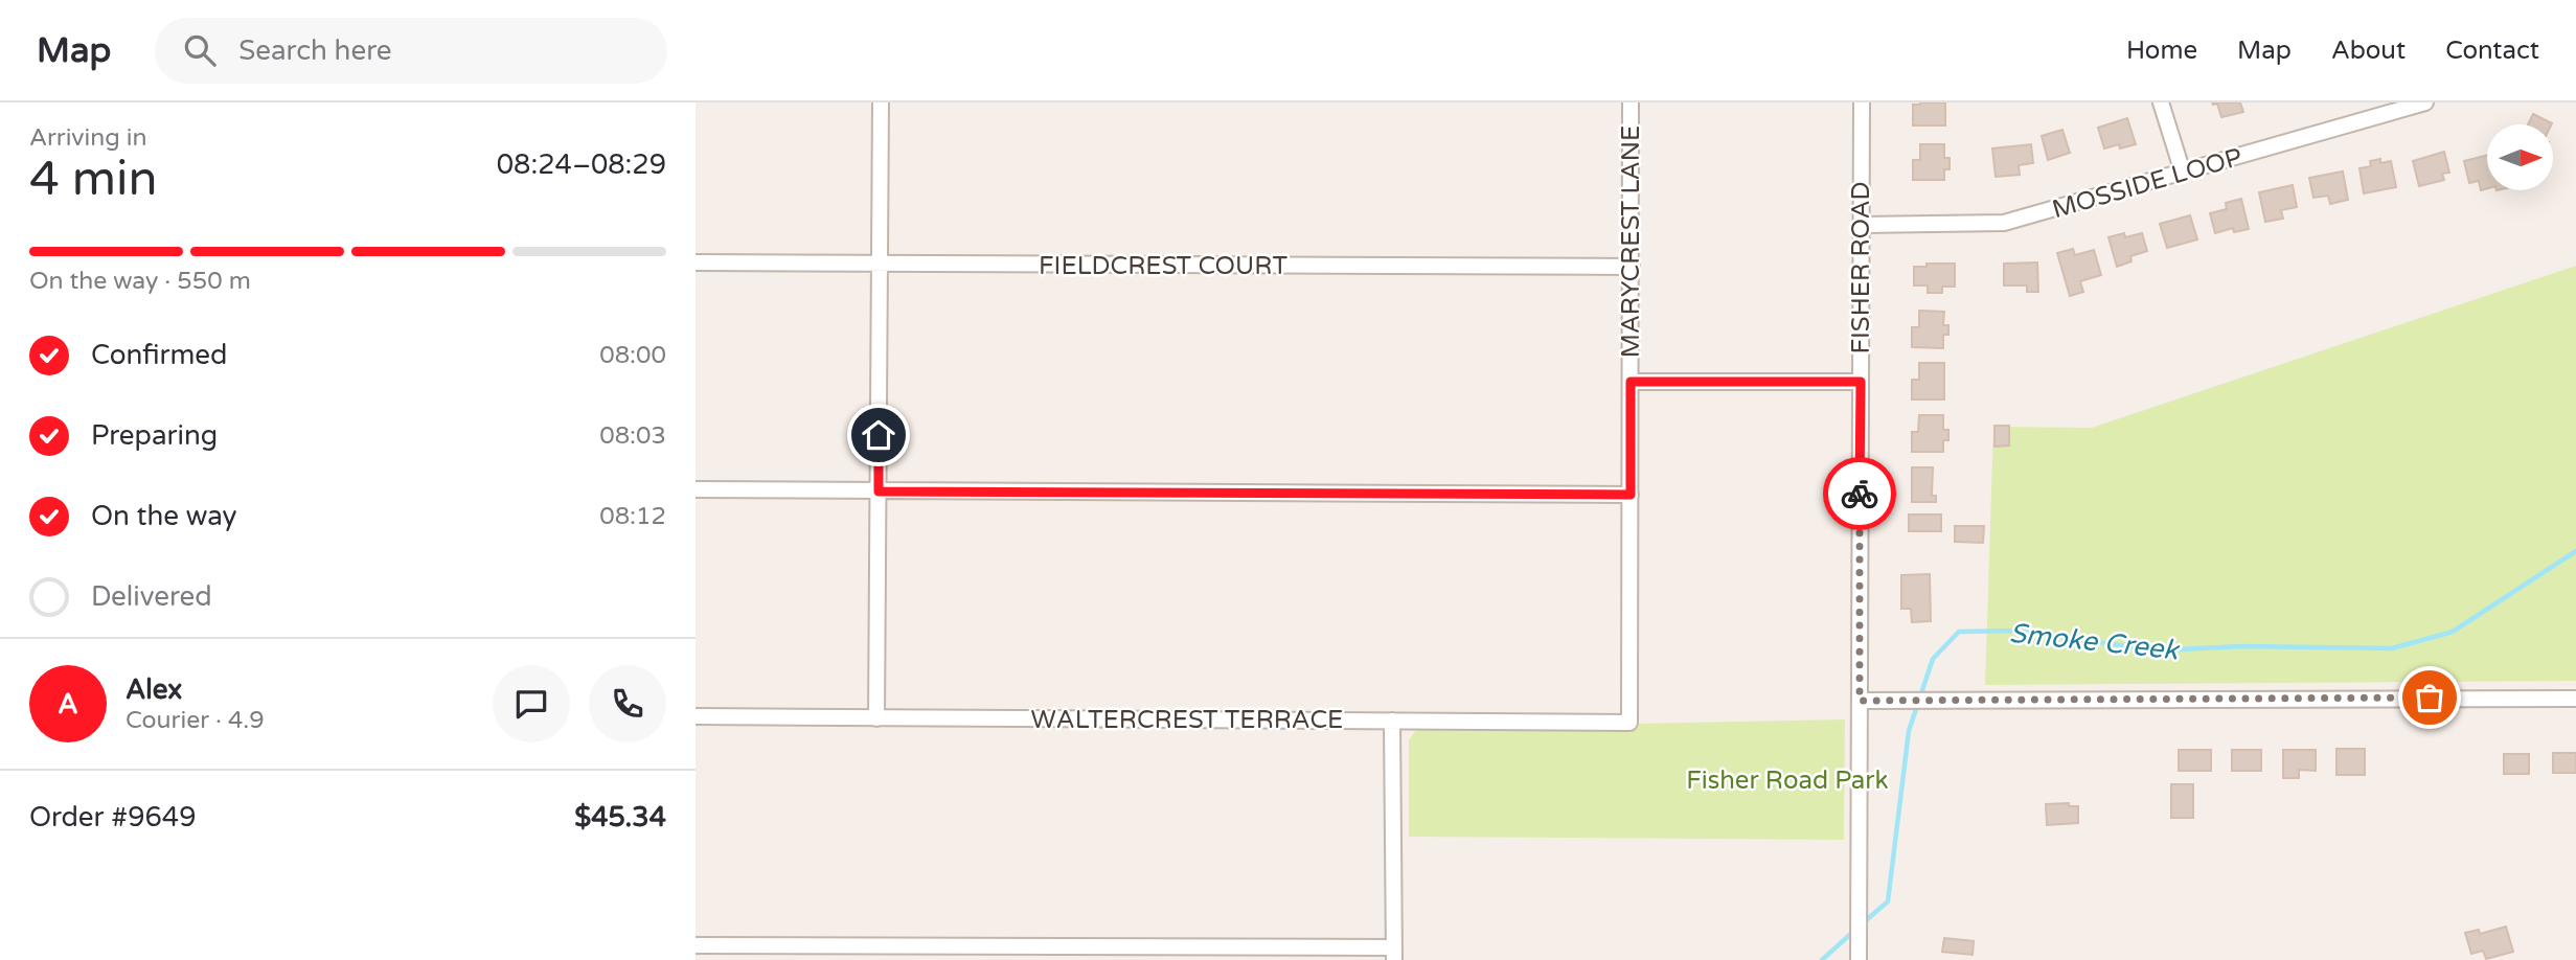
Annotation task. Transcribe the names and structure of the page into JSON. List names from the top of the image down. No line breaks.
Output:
{"streets":{"street":["MOSSIDE LOOP","MARYCREST LANE","FIELDCREST COURT","FISHER ROAD","WALTERCREST TERRACE"]},"crossings":[["MOSSIDE LOOP","FISHER ROAD"],["MARYCREST LANE","FIELDCREST COURT"],["MARYCREST LANE","FISHER ROAD"],["MARYCREST LANE","WALTERCREST TERRACE"]],"water":["Smoke Creek"],"parks":["Fisher Road Park"],"north":"right","page":{"header":"Map","search":"Search here","nav":["Home","Map","About","Contact"],"heading":["4 min","Arriving in","08:24–08:29"],"panel":["Alex","Courier · 4.9","Order #9649","$45.34"],"bar":"On the way · 550 m","list":[["Confirmed","08:00"],["Preparing","08:03"],["On the way","08:12"],"Delivered"],"round":"A"}}
